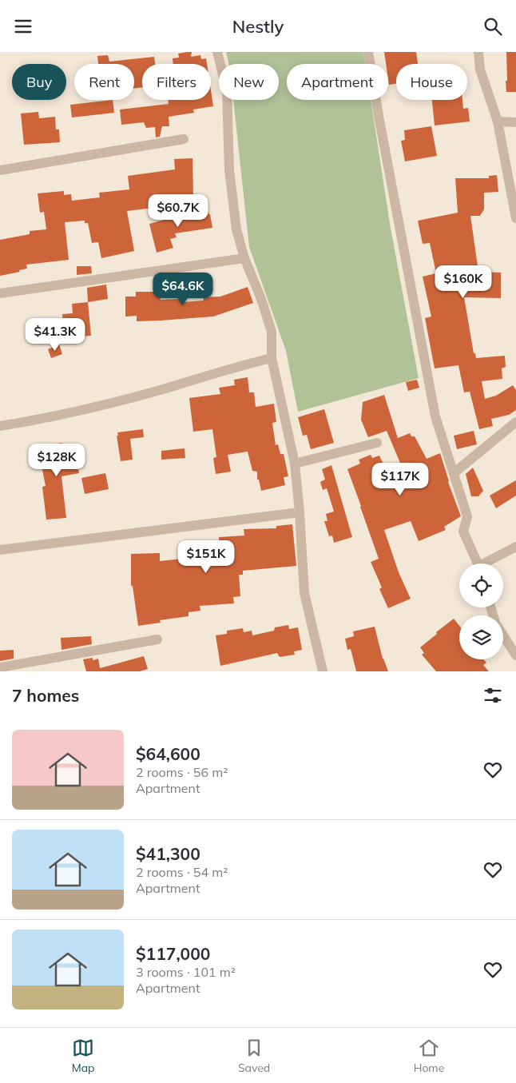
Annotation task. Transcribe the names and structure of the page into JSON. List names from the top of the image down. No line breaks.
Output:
{"page":{"header":"Nestly","chip":["Buy","Rent","Filters","New","Apartment","House"],"price":["$60.7K","$160K","$64.6K","$41.3K","$128K","$117K","$151K"],"heading":"7 homes","list":[{"name":"$64,600","note":"2 rooms · 56 m² · Apartment"},{"name":"$41,300","note":"2 rooms · 54 m² · Apartment"},{"name":"$117,000","note":"3 rooms · 101 m² · Apartment"}],"tabs":["Map","Saved","Home"]}}
